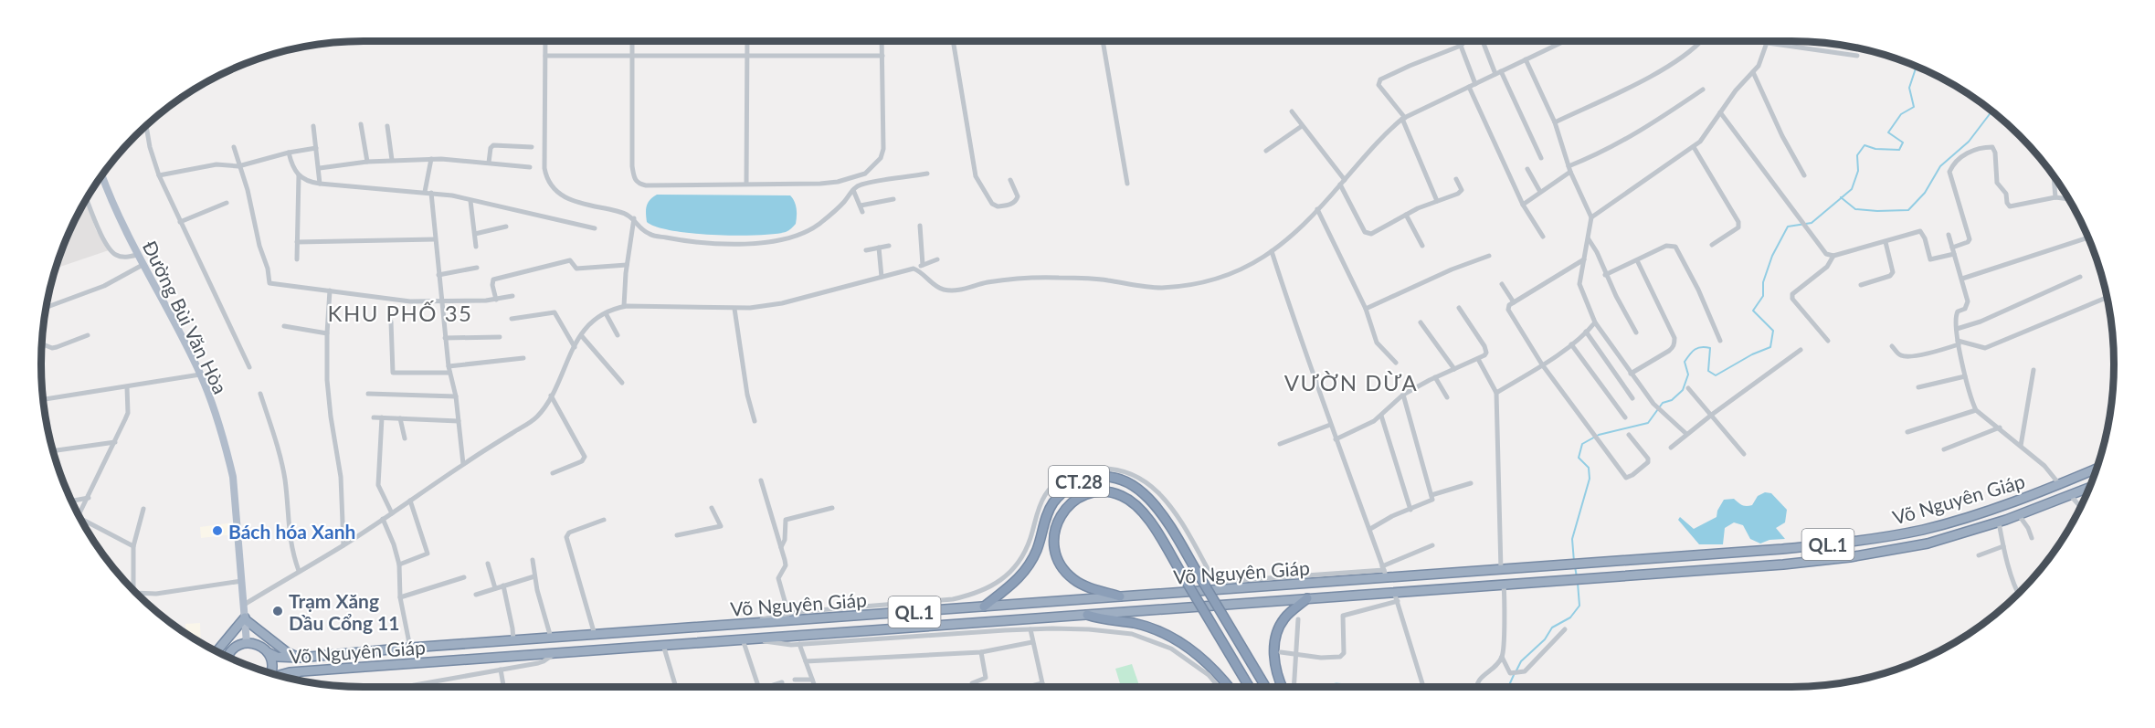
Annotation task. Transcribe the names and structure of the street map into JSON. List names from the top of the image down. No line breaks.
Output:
{"streets":{"highway":["CT.28","Võ Nguyên Giáp","QL.1"],"main road":["Đường Bùi Văn Hòa"]},"crossings":[["Đường Bùi Văn Hòa","QL.1"],["CT.28","Võ Nguyên Giáp"],["Võ Nguyên Giáp","QL.1"]],"districts":["KHU PHỐ 35","VƯỜN DỪA"],"places":["Bách hóa Xanh","Trạm Xăng Dầu Cổng 11"]}
